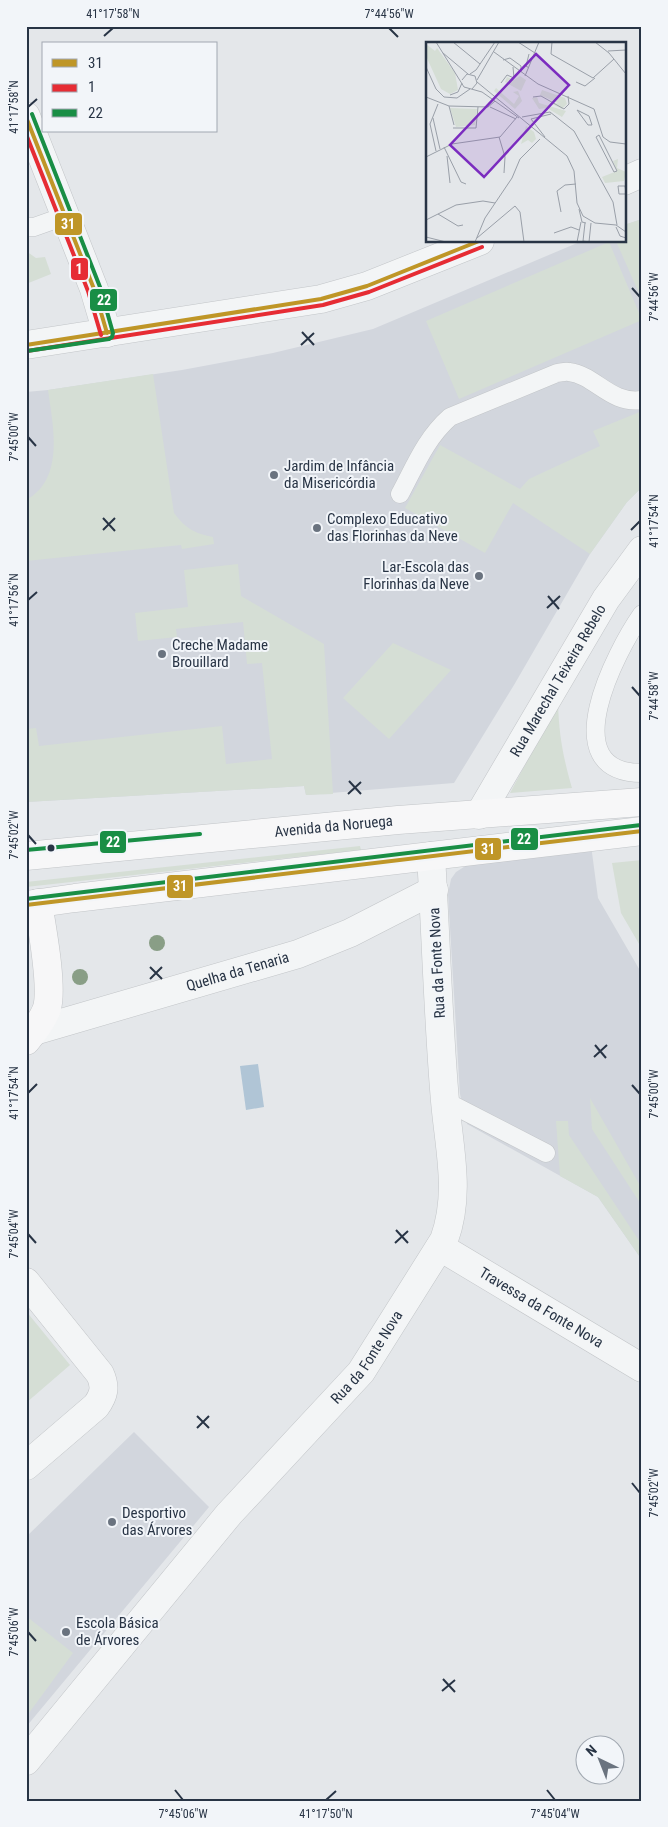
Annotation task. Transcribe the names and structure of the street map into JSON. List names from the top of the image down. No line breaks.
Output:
{"streets":{"main road":["Avenida da Noruega"],"street":["Rua Marechal Teixeira Rebelo","Rua da Fonte Nova","Quelha da Tenaria","Travessa da Fonte Nova"]},"crossings":[["Rua Marechal Teixeira Rebelo","Avenida da Noruega"],["Rua da Fonte Nova","Quelha da Tenaria"],["Rua da Fonte Nova","Travessa da Fonte Nova"]],"places":["Jardim de Infância da Misericórdia","Complexo Educativo das Florinhas da Neve","Lar-Escola das Florinhas da Neve","Creche Madame Brouillard","Desportivo das Árvores","Escola Básica de Árvores"],"lines":["transit line 22","transit line 31","transit line 1"],"legend":["31","1","22"],"north":"top left","coordinates":["41°17'58\"N","7°44'56\"W","7°45'00\"W","41°17'54\"N","41°17'56\"N","7°44'58\"W","7°45'02\"W","7°45'04\"W","7°45'06\"W","41°17'50\"N"]}
